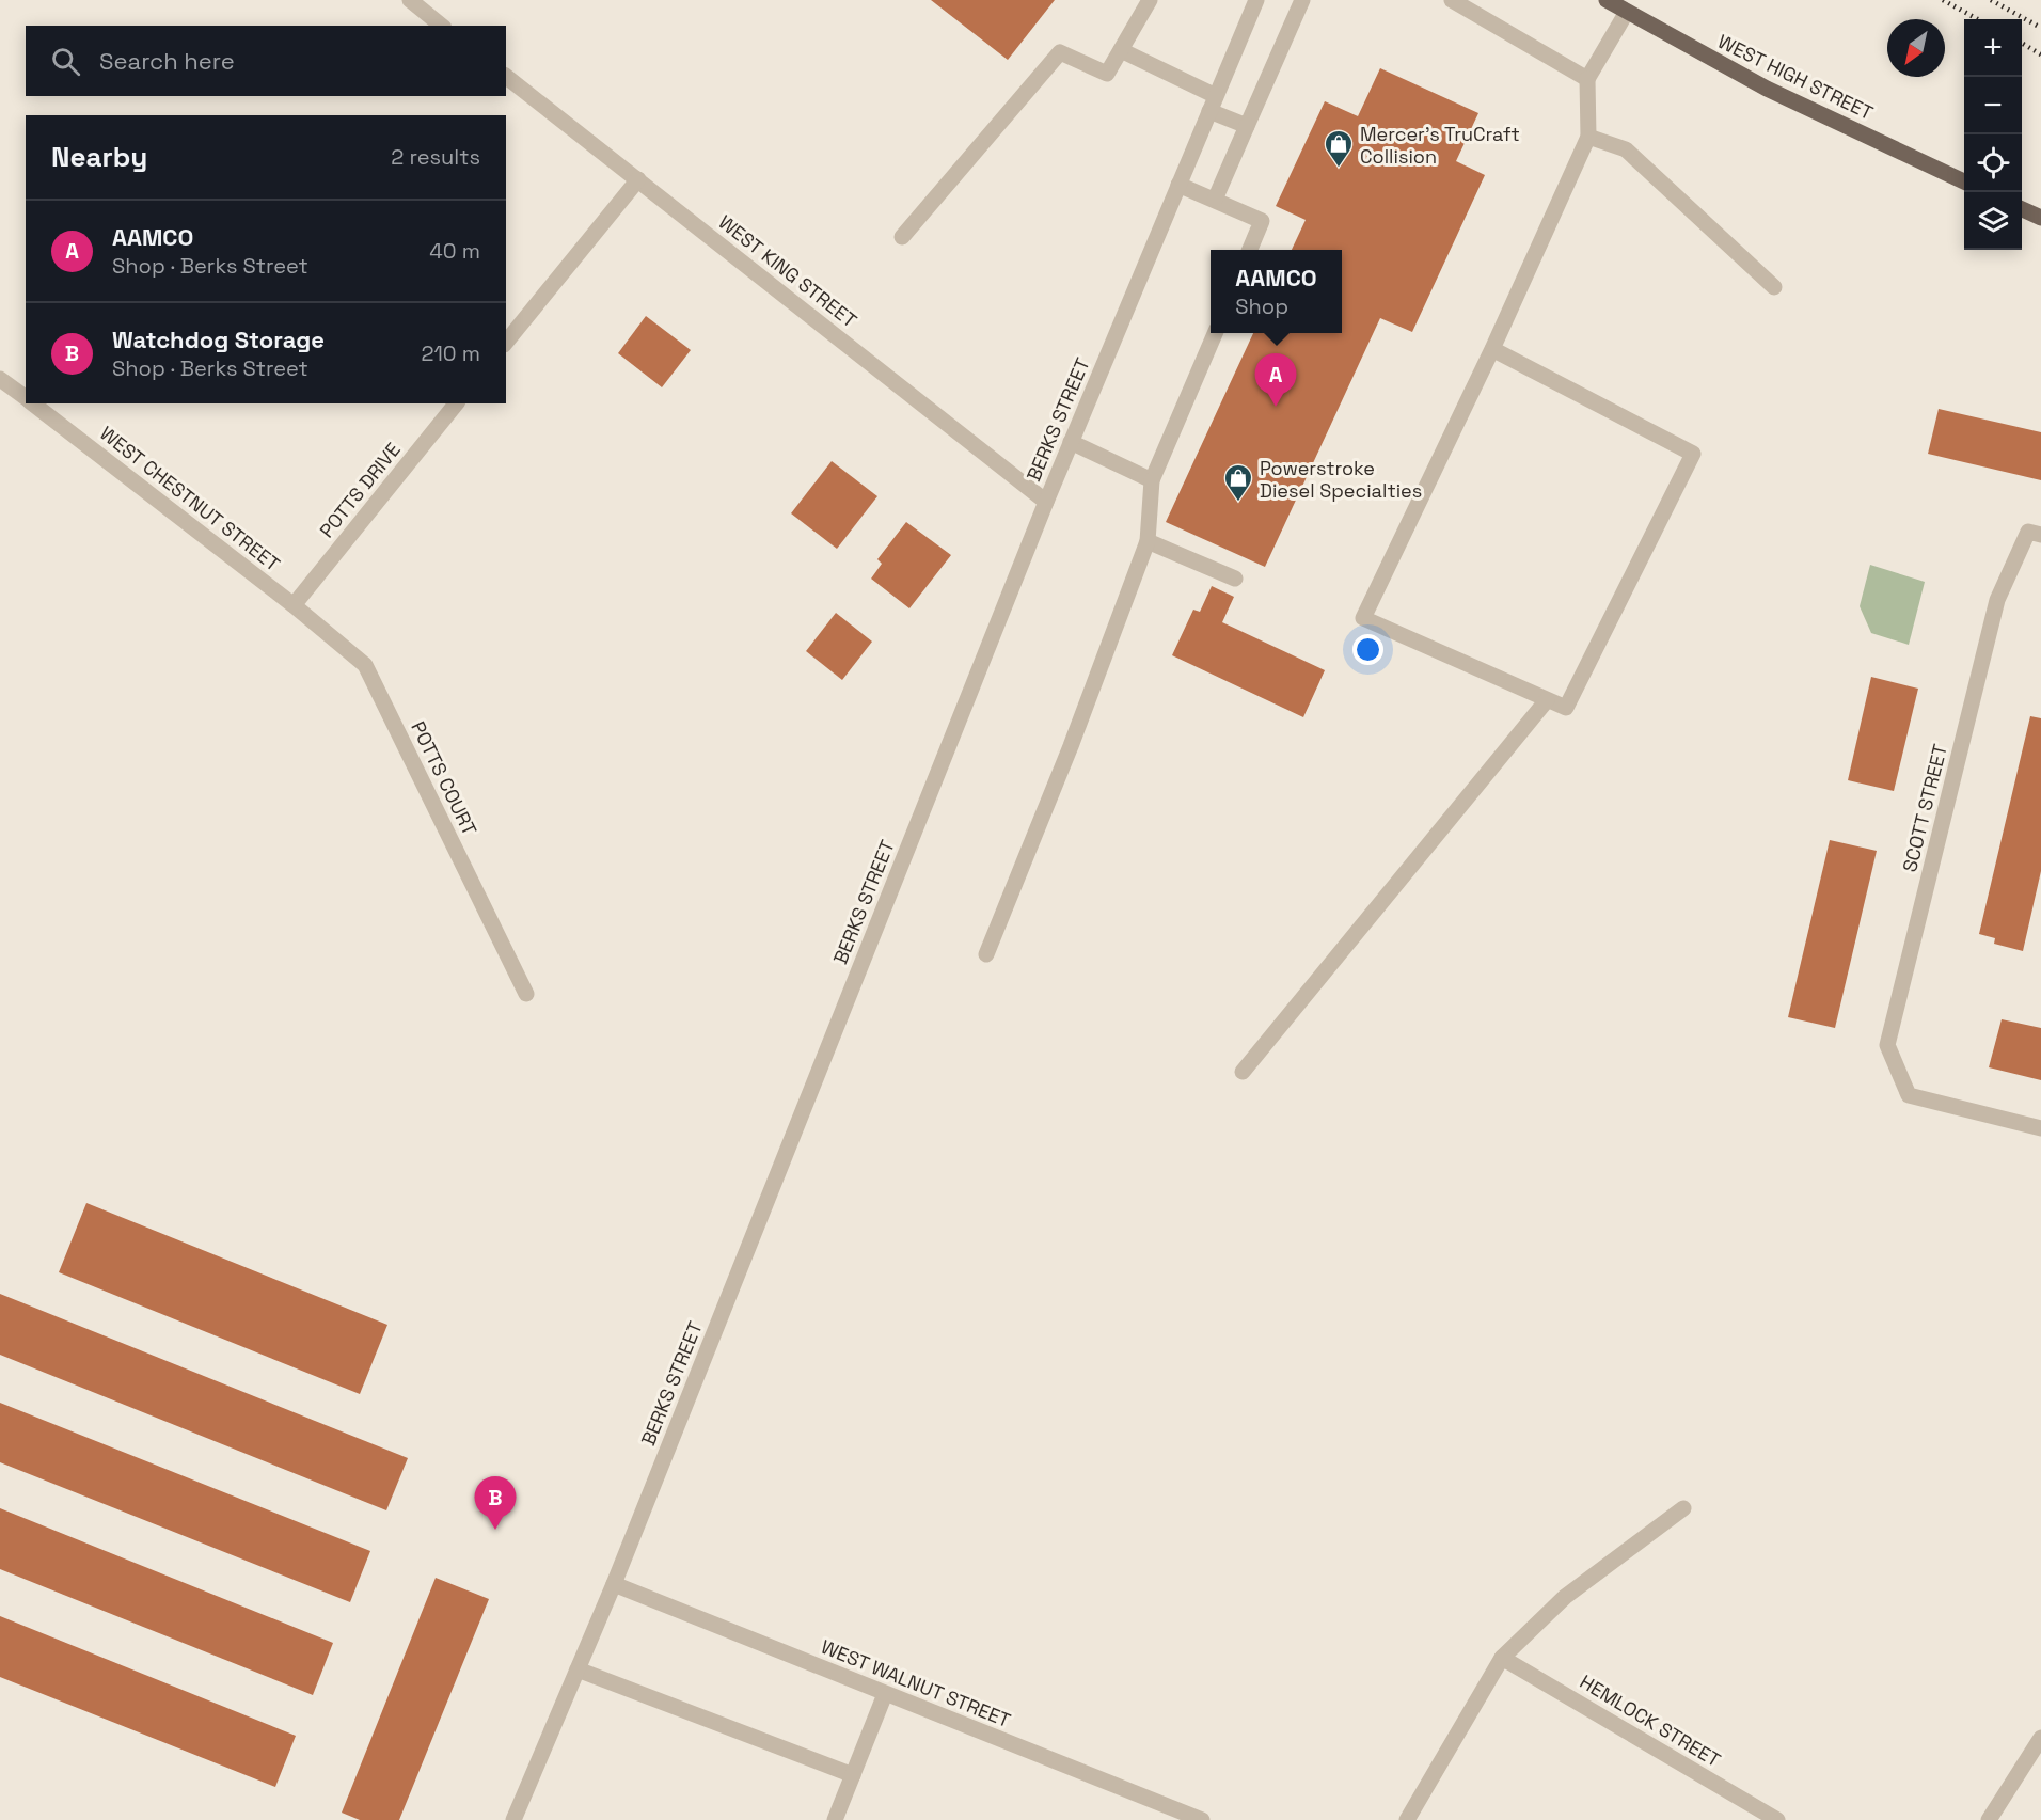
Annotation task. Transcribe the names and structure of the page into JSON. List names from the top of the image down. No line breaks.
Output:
{"streets":{"main road":["WEST HIGH STREET"],"street":["WEST KING STREET","BERKS STREET","POTTS DRIVE","WEST CHESTNUT STREET","POTTS COURT","SCOTT STREET","WEST WALNUT STREET","HEMLOCK STREET"]},"crossings":[["WEST KING STREET","BERKS STREET"],["BERKS STREET","WEST WALNUT STREET"],["POTTS DRIVE","WEST CHESTNUT STREET"],["POTTS DRIVE","POTTS COURT"],["WEST CHESTNUT STREET","POTTS COURT"]],"places":{"shop":["Mercer's TruCraft Collision","Powerstroke Diesel Specialties"]},"north":"bottom left","page":{"map_buttons":["+","−"],"search":"Search here","heading":["Nearby","2 results"],"list":[{"mark":"A","name":"AAMCO","note":"Shop · Berks Street","value":"40 m"},{"mark":"B","name":"Watchdog Storage","note":"Shop · Berks Street","value":"210 m"}],"popup":["AAMCO","Shop"],"pins":["A","B"]}}
